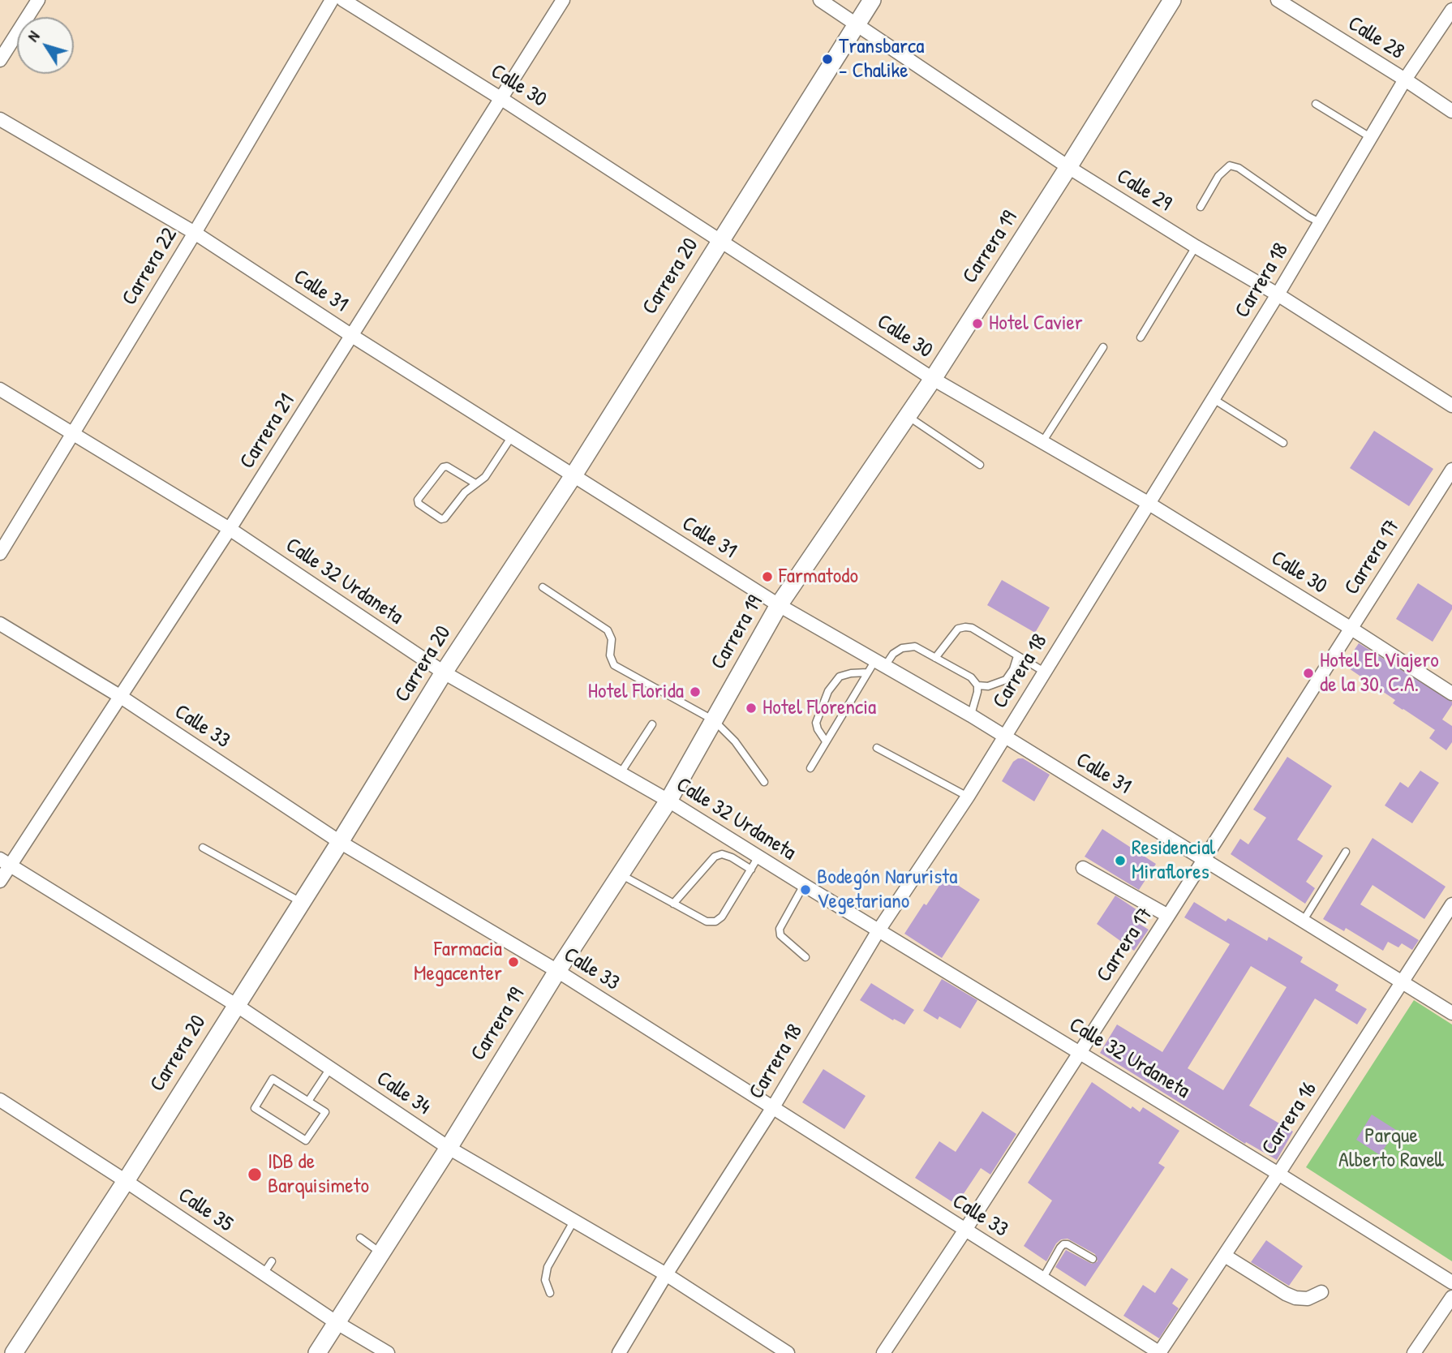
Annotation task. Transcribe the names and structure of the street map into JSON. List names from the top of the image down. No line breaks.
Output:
{"streets":{"street":["Calle 28","Calle 30","Calle 29","Carrera 19","Carrera 22","Carrera 20","Carrera 18","Calle 31","Carrera 21","Carrera 17","Calle 32 Urdaneta","Calle 33","Calle 34","Carrera 16","Calle 35"]},"crossings":[["Calle 28","Carrera 18"],["Calle 30","Carrera 19"],["Calle 30","Carrera 20"],["Calle 30","Carrera 18"],["Calle 30","Carrera 21"],["Calle 30","Carrera 17"],["Calle 29","Carrera 19"],["Calle 29","Carrera 20"],["Calle 29","Carrera 18"],["Carrera 19","Calle 31"],["Carrera 19","Calle 32 Urdaneta"],["Carrera 19","Calle 33"],["Carrera 19","Calle 34"],["Carrera 19","Calle 35"],["Carrera 22","Calle 31"],["Carrera 22","Calle 32 Urdaneta"],["Carrera 20","Calle 31"],["Carrera 20","Calle 32 Urdaneta"],["Carrera 20","Calle 33"],["Carrera 20","Calle 34"],["Carrera 20","Calle 35"],["Carrera 18","Calle 31"],["Carrera 18","Calle 32 Urdaneta"],["Carrera 18","Calle 33"],["Carrera 18","Calle 34"],["Calle 31","Carrera 21"],["Calle 31","Carrera 17"],["Calle 31","Carrera 16"],["Carrera 21","Calle 32 Urdaneta"],["Carrera 21","Calle 33"],["Carrera 21","Calle 34"],["Carrera 17","Calle 32 Urdaneta"],["Carrera 17","Calle 33"],["Calle 32 Urdaneta","Carrera 16"],["Calle 33","Carrera 16"]],"parks":["Parque Alberto Ravell"],"places":["Transbarca - Chalike","Hotel Cavier","Farmatodo","Hotel El Viajero de la 30, C.A.","Hotel Florida","Hotel Florencia","Residencial Miraflores","Bodegón Narurista Vegetariano","Farmacia Megacenter","IDB de Barquisimeto"],"north":"top left"}
